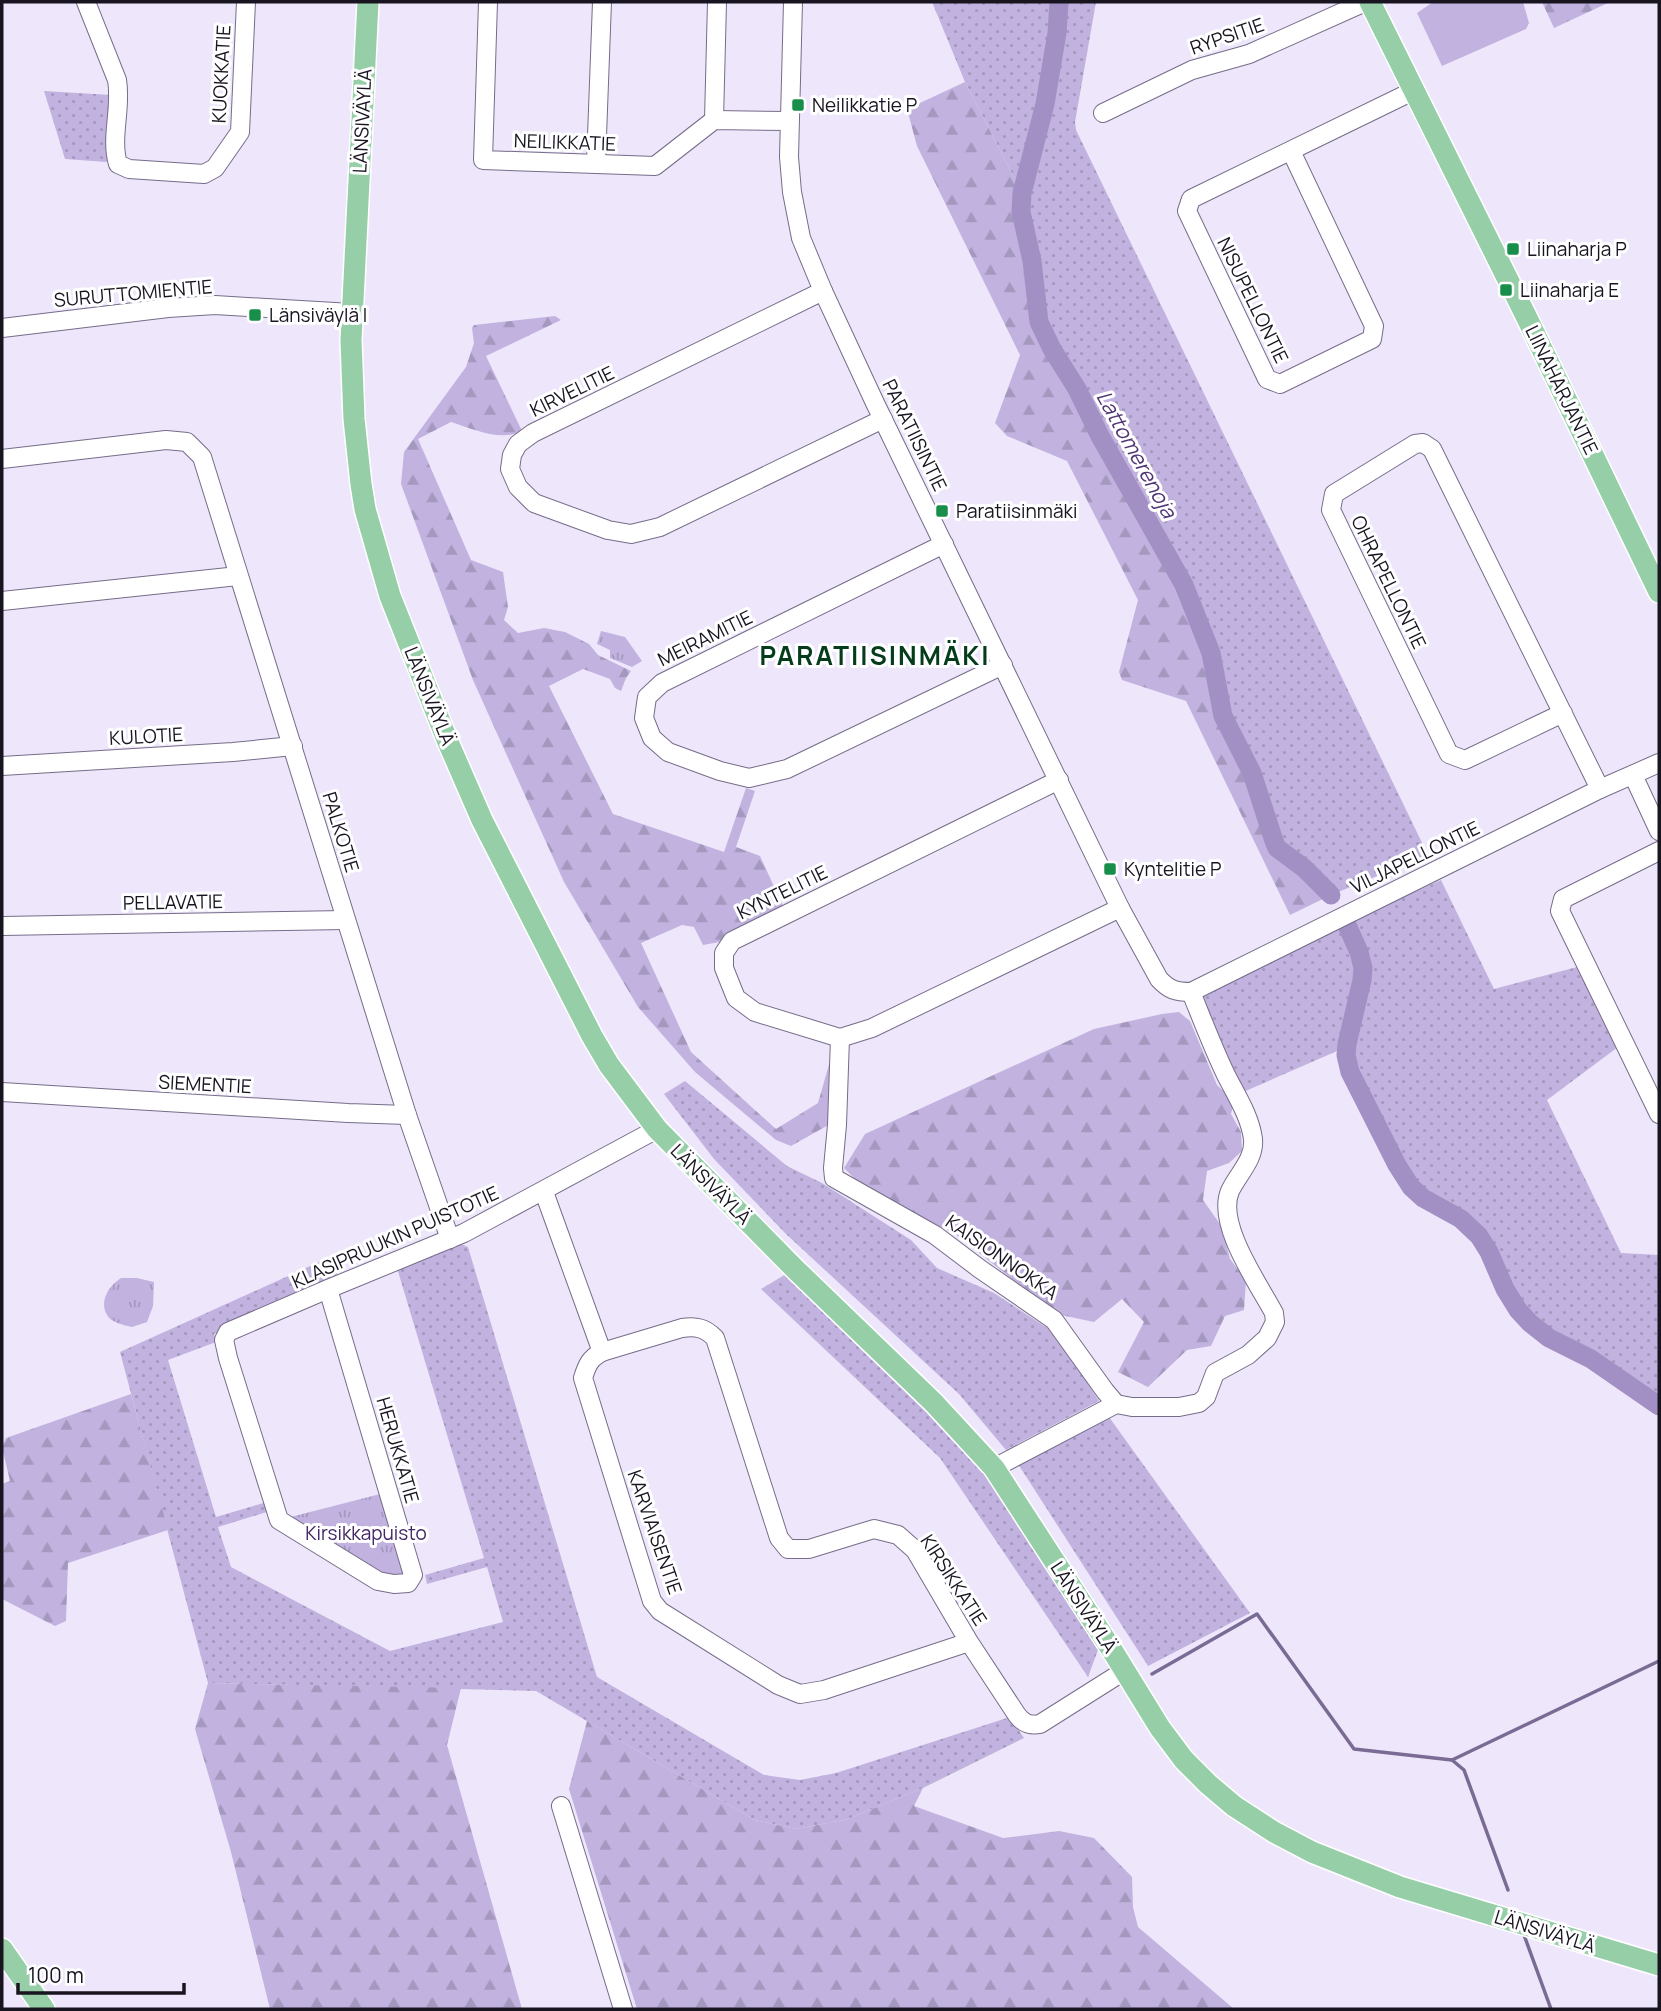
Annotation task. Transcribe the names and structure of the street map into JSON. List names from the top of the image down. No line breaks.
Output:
{"streets":{"main road":["LÄNSIVÄYLÄ","LIINAHARJANTIE"],"street":["RYPSITIE","KUOKKATIE","NEILIKKATIE","SURUTTOMIENTIE","NISUPELLONTIE","KIRVELITIE","PARATIISINTIE","OHRAPELLONTIE","MEIRAMITIE","KULOTIE","PALKOTIE","VILJAPELLONTIE","KYNTELITIE","PELLAVATIE","SIEMENTIE","KLASIPRUUKIN PUISTOTIE","KAISIONNOKKA","HERUKKATIE","KARVIAISENTIE","KIRSIKKATIE"]},"crossings":[["RYPSITIE","LIINAHARJANTIE"],["LÄNSIVÄYLÄ","SURUTTOMIENTIE"],["LÄNSIVÄYLÄ","KLASIPRUUKIN PUISTOTIE"],["LÄNSIVÄYLÄ","KIRSIKKATIE"],["NISUPELLONTIE","LIINAHARJANTIE"],["KIRVELITIE","PARATIISINTIE"],["PARATIISINTIE","MEIRAMITIE"],["PARATIISINTIE","VILJAPELLONTIE"],["PARATIISINTIE","KYNTELITIE"],["OHRAPELLONTIE","VILJAPELLONTIE"],["KULOTIE","PALKOTIE"],["PALKOTIE","PELLAVATIE"],["PALKOTIE","SIEMENTIE"],["PALKOTIE","KLASIPRUUKIN PUISTOTIE"],["KYNTELITIE","KAISIONNOKKA"],["KLASIPRUUKIN PUISTOTIE","HERUKKATIE"],["KARVIAISENTIE","KIRSIKKATIE"]],"districts":["PARATIISINMÄKI"],"water":["Lattomerenoja"],"parks":["Kirsikkapuisto"],"places":{"transit":["Neilikkatie P","Liinaharja P","Liinaharja E","Länsiväylä I","Paratiisinmäki","Kyntelitie P"]},"scale_bar":"100 m"}
